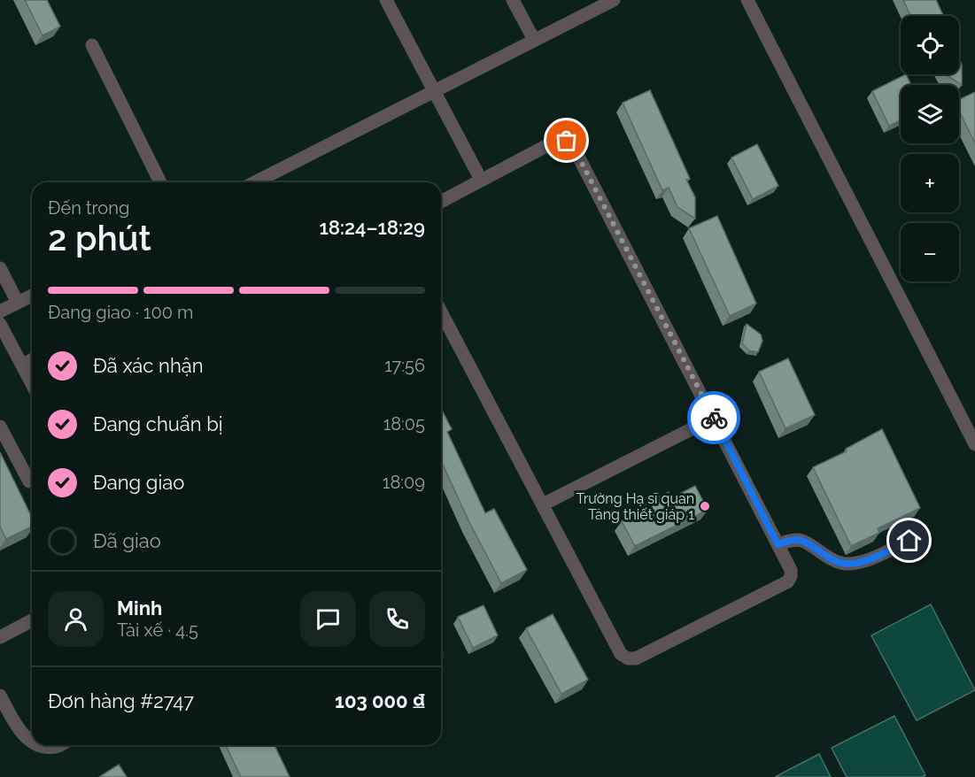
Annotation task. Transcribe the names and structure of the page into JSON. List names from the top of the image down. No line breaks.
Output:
{"places":["Trường Hạ sĩ quan Tăng thiết giáp 1"],"page":{"map_buttons":["+","−"],"heading":["2 phút","Đến trong","18:24–18:29"],"panel":["Minh","Tài xế · 4.5","Đơn hàng #2747","103 000 ₫"],"bar":"Đang giao · 100 m","list":[["Đã xác nhận","17:56"],["Đang chuẩn bị","18:05"],["Đang giao","18:09"],"Đã giao"]}}
